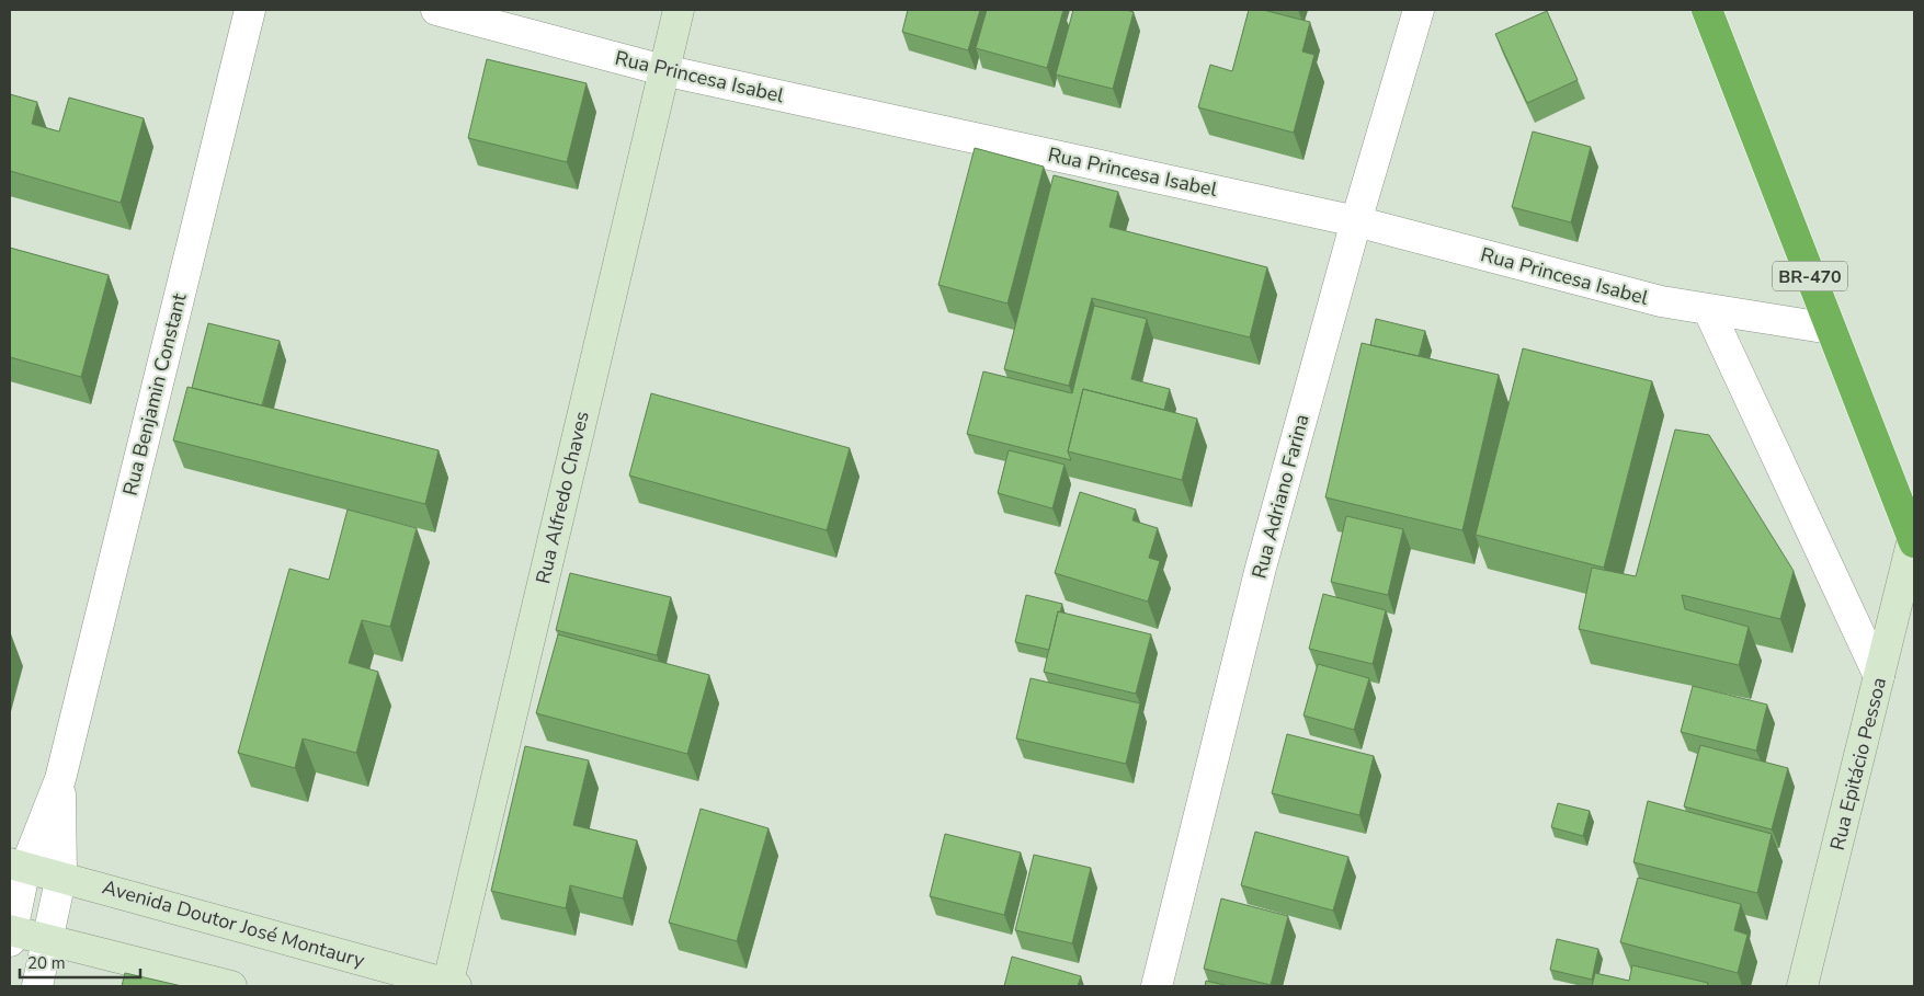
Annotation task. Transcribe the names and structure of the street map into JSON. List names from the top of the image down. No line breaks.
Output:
{"streets":{"highway":["BR-470"],"street":["Rua Princesa Isabel","Rua Benjamin Constant","Rua Adriano Farina","Rua Alfredo Chaves","Rua Epitácio Pessoa","Avenida Doutor José Montaury"]},"crossings":[["Rua Princesa Isabel","BR-470"],["Rua Princesa Isabel","Rua Adriano Farina"],["Rua Princesa Isabel","Rua Alfredo Chaves"],["BR-470","Rua Epitácio Pessoa"],["Rua Benjamin Constant","Avenida Doutor José Montaury"],["Rua Alfredo Chaves","Avenida Doutor José Montaury"]],"scale_bar":"20 m"}
